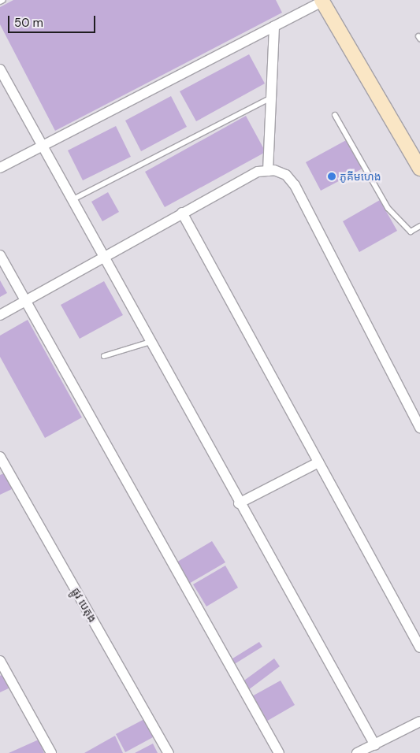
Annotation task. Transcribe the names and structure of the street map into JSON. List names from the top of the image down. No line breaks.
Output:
{"streets":{"street":["ផ្លូវ បេតុង"]},"places":["ភូគីមហេង"],"scale_bar":"50 m"}
